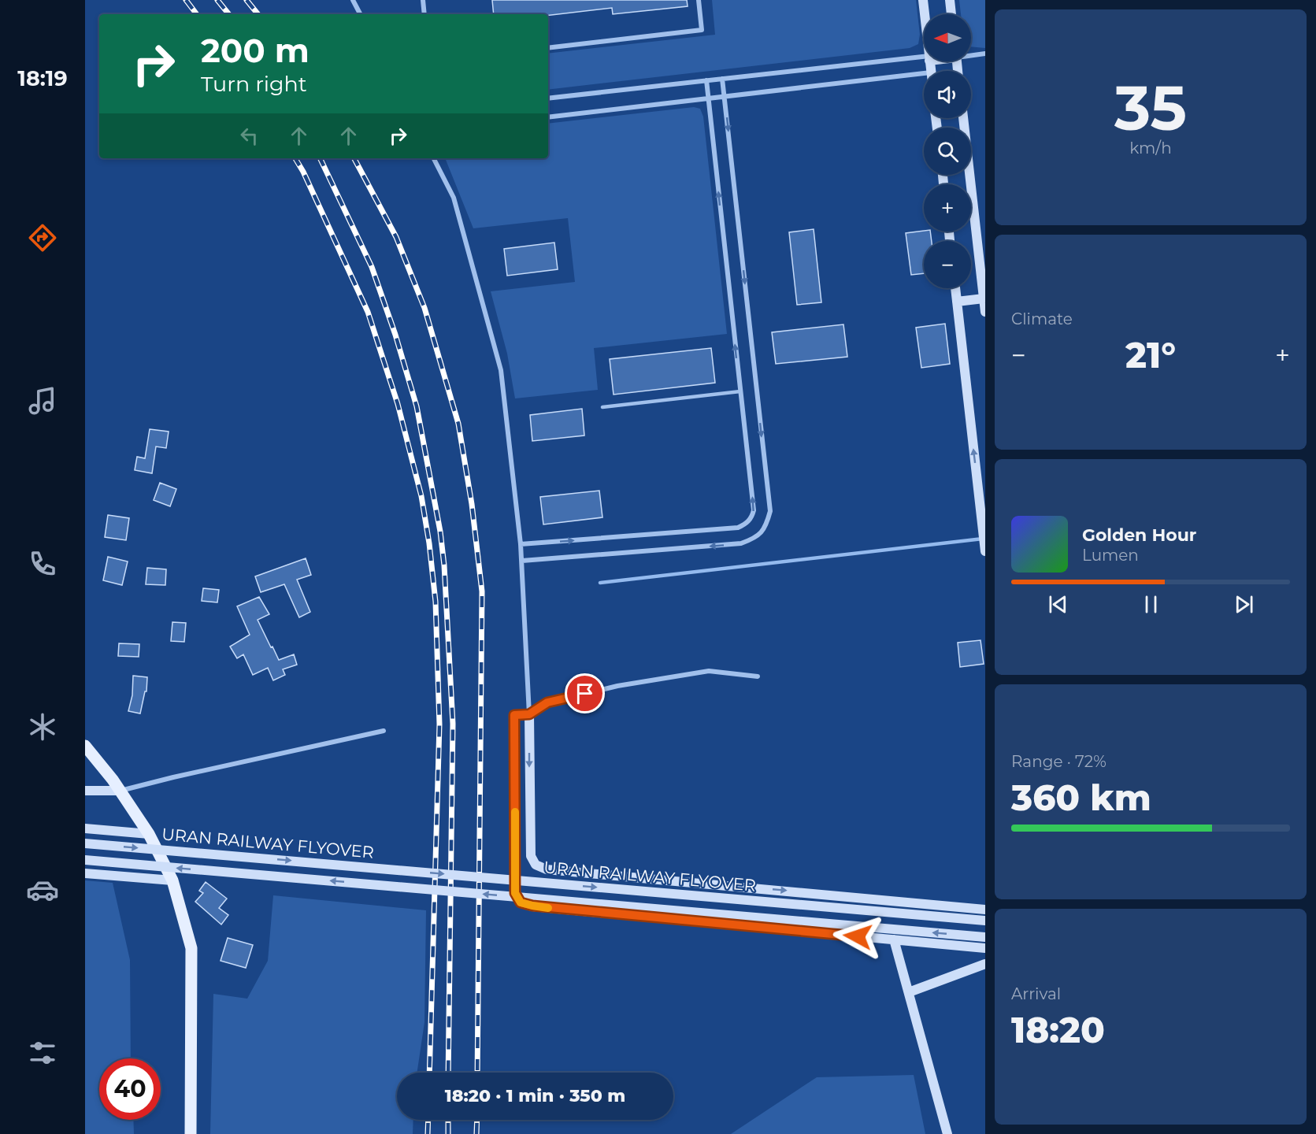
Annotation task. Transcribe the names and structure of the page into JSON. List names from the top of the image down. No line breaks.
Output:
{"streets":{"main road":["URAN RAILWAY FLYOVER"]},"north":"left","page":{"tabs":"18:19","tile":[["35","km/h"],"Climate",["Range · 72%","360 km"],["Arrival","18:20"]],"map_buttons":["+","−"],"turn":["200 m","Turn right"],"heat":["−","21°","+"],"song":["Golden Hour","Lumen"],"limit":"40","trip":"18:20 · 1 min · 350 m"}}
